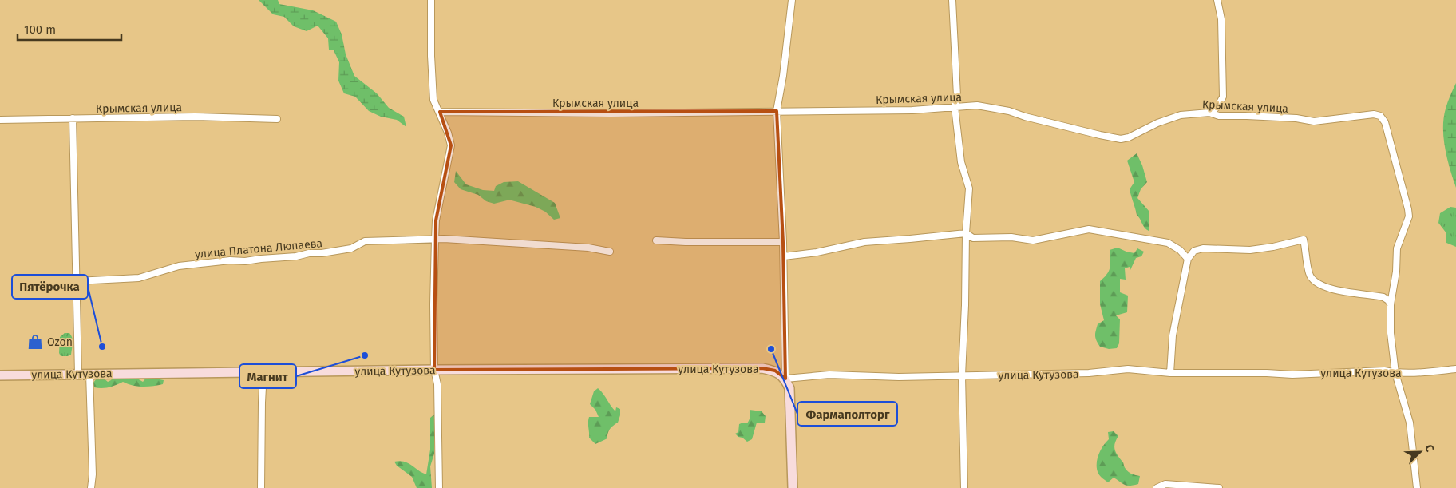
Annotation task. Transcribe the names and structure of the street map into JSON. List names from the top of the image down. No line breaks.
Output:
{"streets":{"street":["Крымская улица","улица Платона Люпаева","улица Кутузова"]},"places":{"shop":["Ozon"],"other":["Пятёрочка","Фармаполторг","Магнит"]},"scale_bar":"100 m","north":"top right"}
